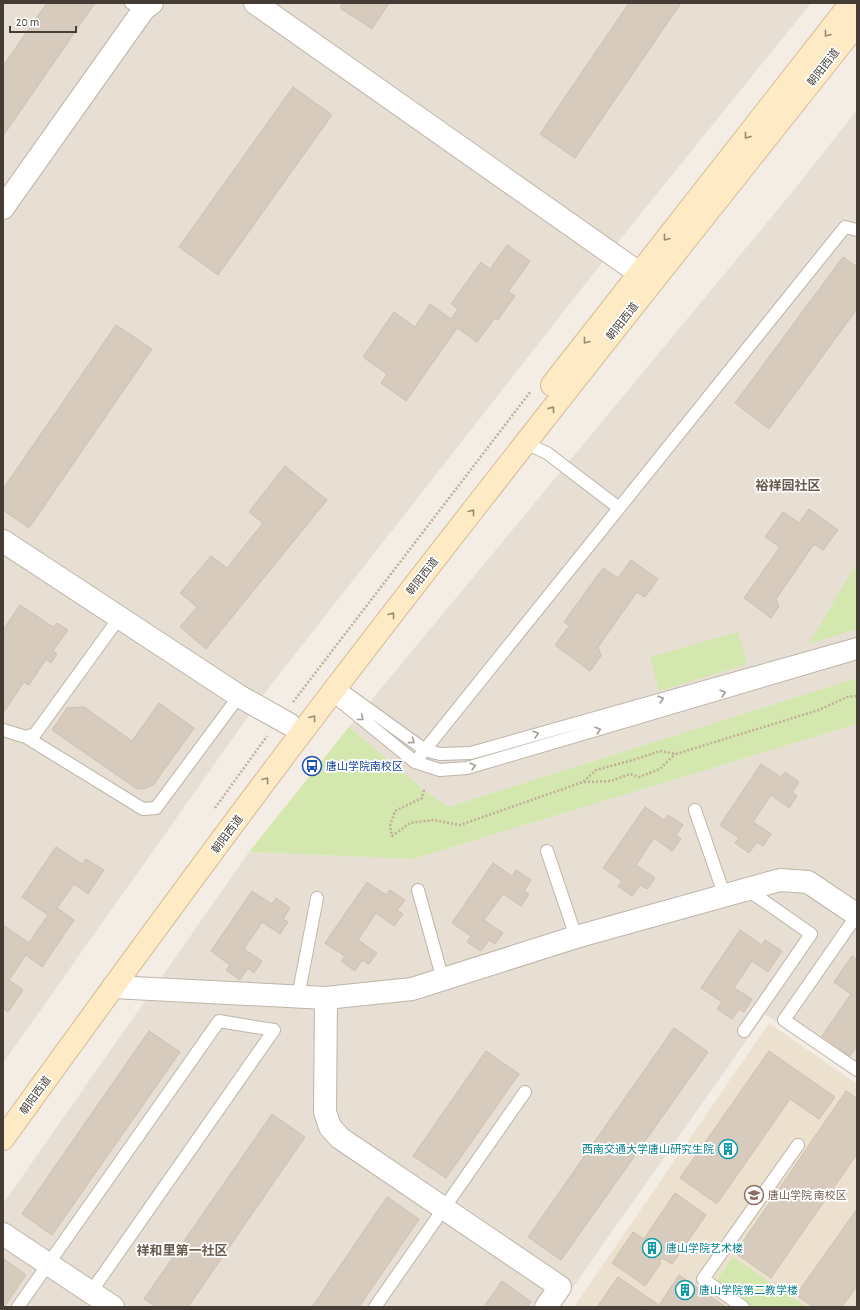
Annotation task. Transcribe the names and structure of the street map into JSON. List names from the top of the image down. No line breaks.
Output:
{"streets":{"main road":["朝阳西道"]},"districts":["裕祥园社区","祥和里第一社区"],"places":{"bus stop":["唐山学院南校区"],"building":["西南交通大学唐山研究生院","唐山学院艺术楼","唐山学院第二教学楼"],"school or university":["唐山学院 南校区"]},"scale_bar":"20 m"}
